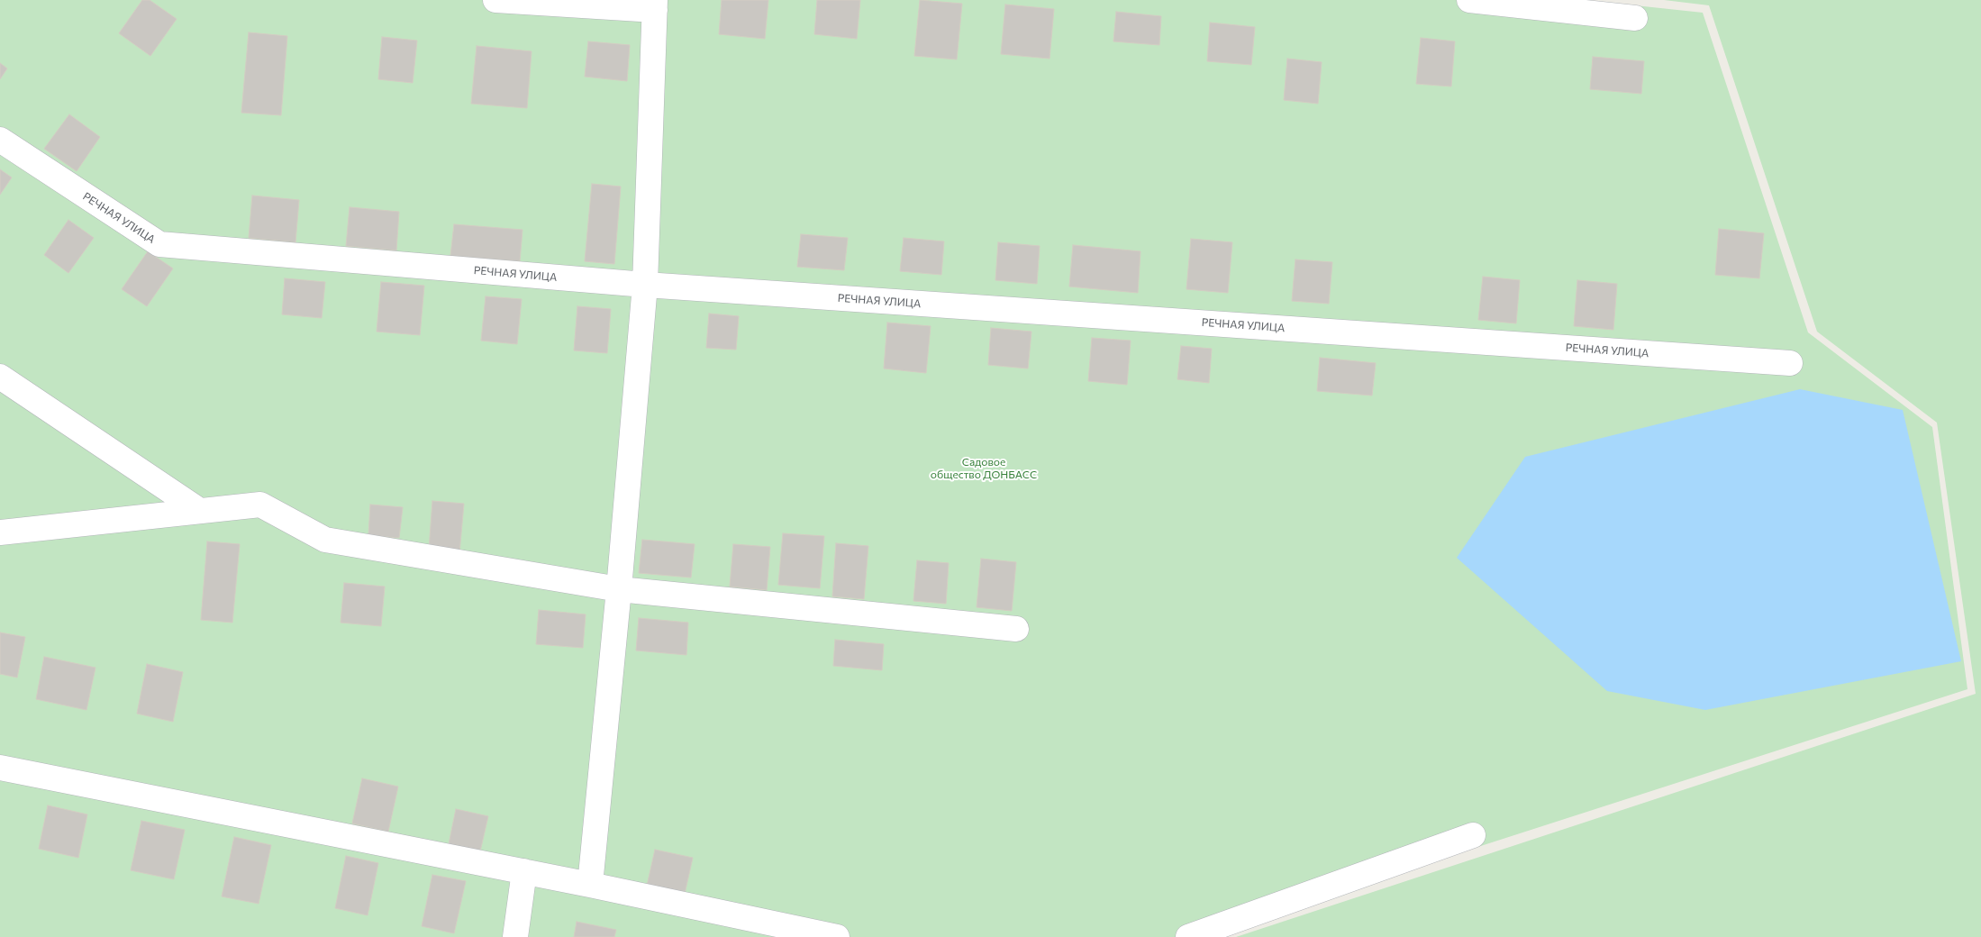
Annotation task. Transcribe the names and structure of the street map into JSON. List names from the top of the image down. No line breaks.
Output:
{"streets":{"street":["РЕЧНАЯ УЛИЦА"]},"parks":["Садовое общество ДОНБАСС"]}
